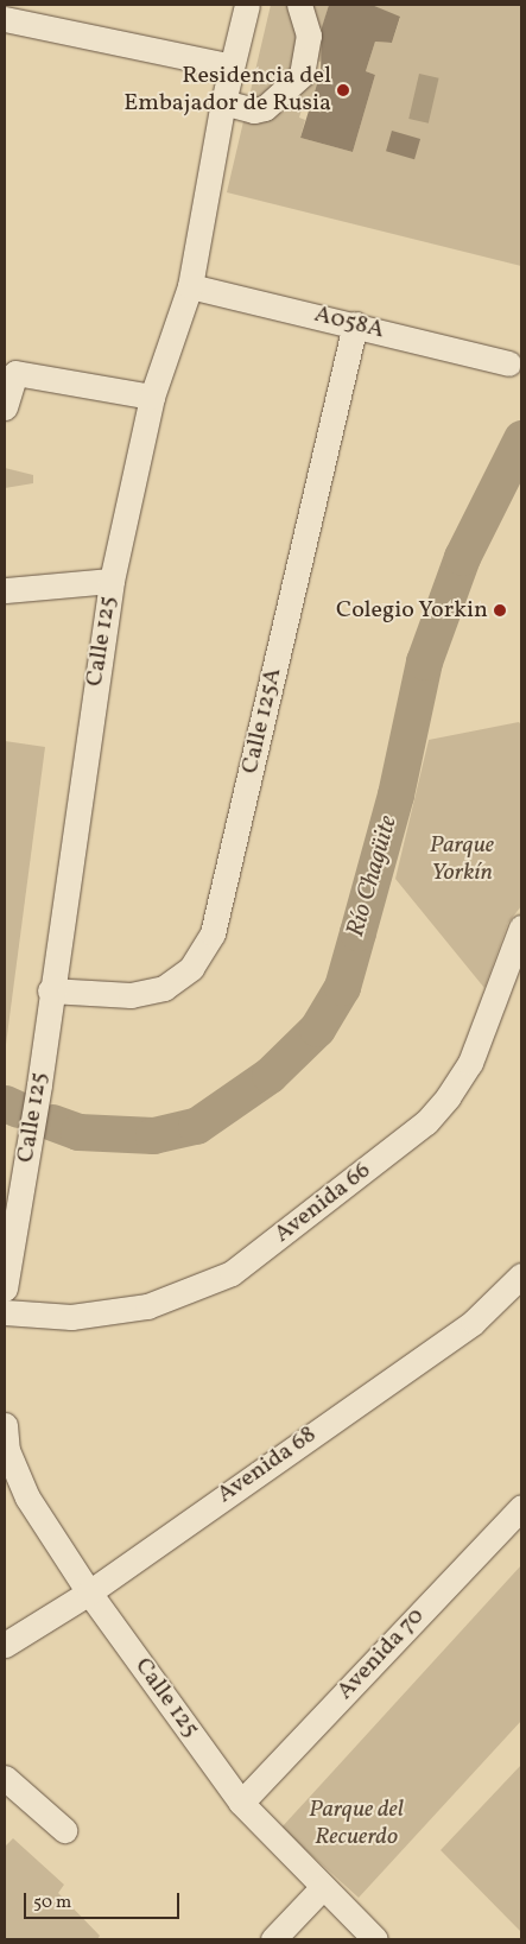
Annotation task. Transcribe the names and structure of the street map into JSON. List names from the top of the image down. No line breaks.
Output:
{"streets":{"street":["A058A","Calle 125","Calle 125A","Avenida 66","Avenida 68","Avenida 70"]},"crossings":[["A058A","Calle 125"],["A058A","Calle 125A"],["Calle 125","Calle 125A"],["Calle 125","Avenida 68"],["Calle 125","Avenida 70"]],"water":["Río Chagüite"],"parks":["Parque Yorkín","Parque del Recuerdo"],"places":["Residencia del Embajador de Rusia","Colegio Yorkin"],"scale_bar":"50 m"}
